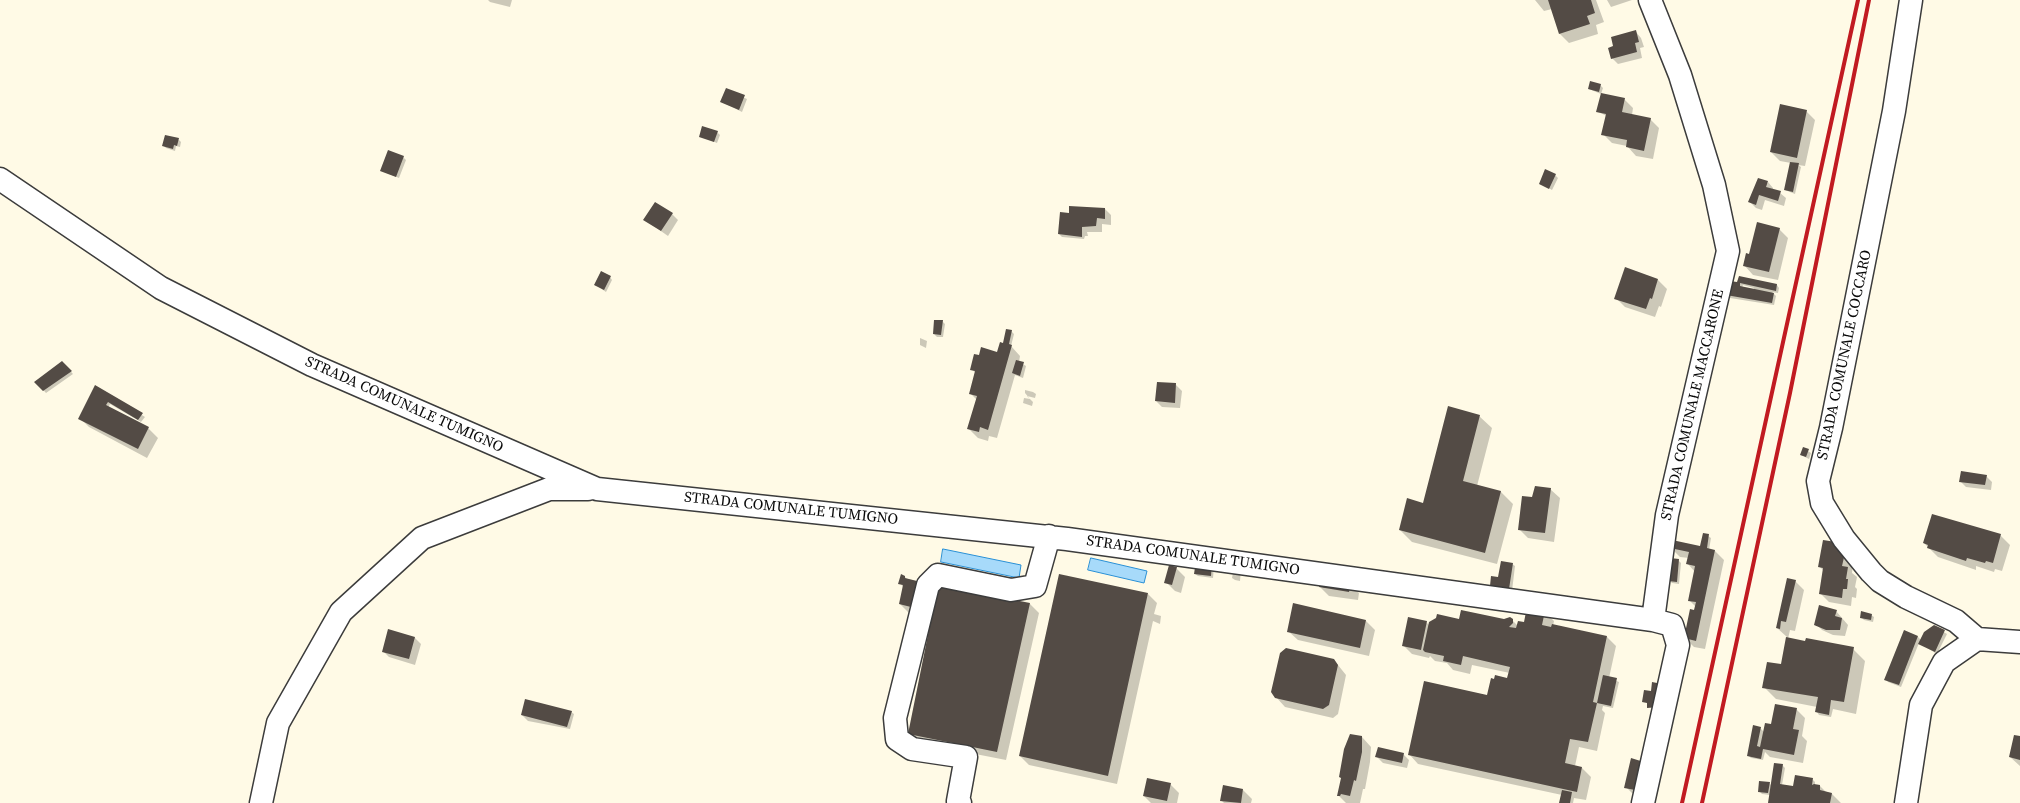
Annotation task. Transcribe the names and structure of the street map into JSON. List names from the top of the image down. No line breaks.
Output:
{"streets":{"street":["STRADA COMUNALE COCCARO","STRADA COMUNALE TUMIGNO","STRADA COMUNALE MACCARONE"]},"crossings":[["STRADA COMUNALE TUMIGNO","STRADA COMUNALE MACCARONE"]]}
